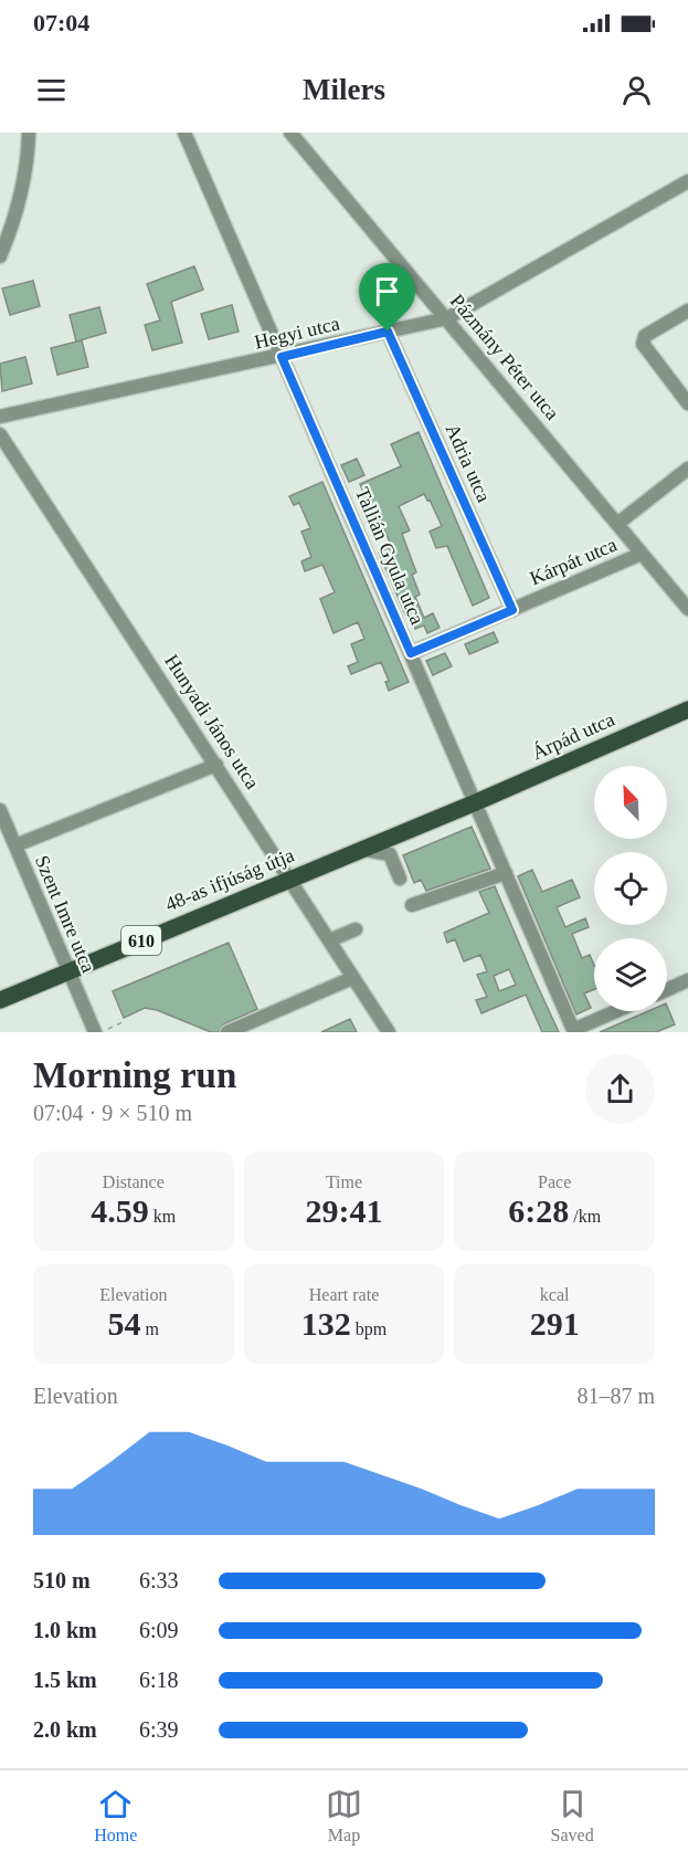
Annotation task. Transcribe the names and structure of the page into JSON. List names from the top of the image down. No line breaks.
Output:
{"streets":{"main road":["Árpád utca","48-as ifjúság útja","610"],"street":["Hegyi utca","Pázmány Péter utca","Adria utca","Tallián Gyula utca","Kárpát utca","Hunyadi János utca","Szent Imre utca"]},"crossings":[["Hegyi utca","Pázmány Péter utca"],["Hegyi utca","Adria utca"],["Hegyi utca","Tallián Gyula utca"],["Pázmány Péter utca","Kárpát utca"],["Adria utca","Kárpát utca"],["Tallián Gyula utca","Kárpát utca"],["Tallián Gyula utca","Árpád utca"],["Tallián Gyula utca","48-as ifjúság útja"],["Hunyadi János utca","48-as ifjúság útja"],["Árpád utca","48-as ifjúság útja"],["48-as ifjúság útja","Szent Imre utca"]],"north":"top left","page":{"status":"07:04","header":"Milers","heading":["Morning run","07:04 · 9 × 510 m"],"stats":[["Distance","4.59 km"],["Time","29:41"],["Pace","6:28 /km"],["Elevation","54 m"],["Heart rate","132 bpm"],["kcal","291"]],"chart":["Elevation","81–87 m"],"list":[{"name":"510 m","note":"6:33"},{"name":"1.0 km","note":"6:09"},{"name":"1.5 km","note":"6:18"},{"name":"2.0 km","note":"6:39"}],"tabs":["Home","Map","Saved"]}}
